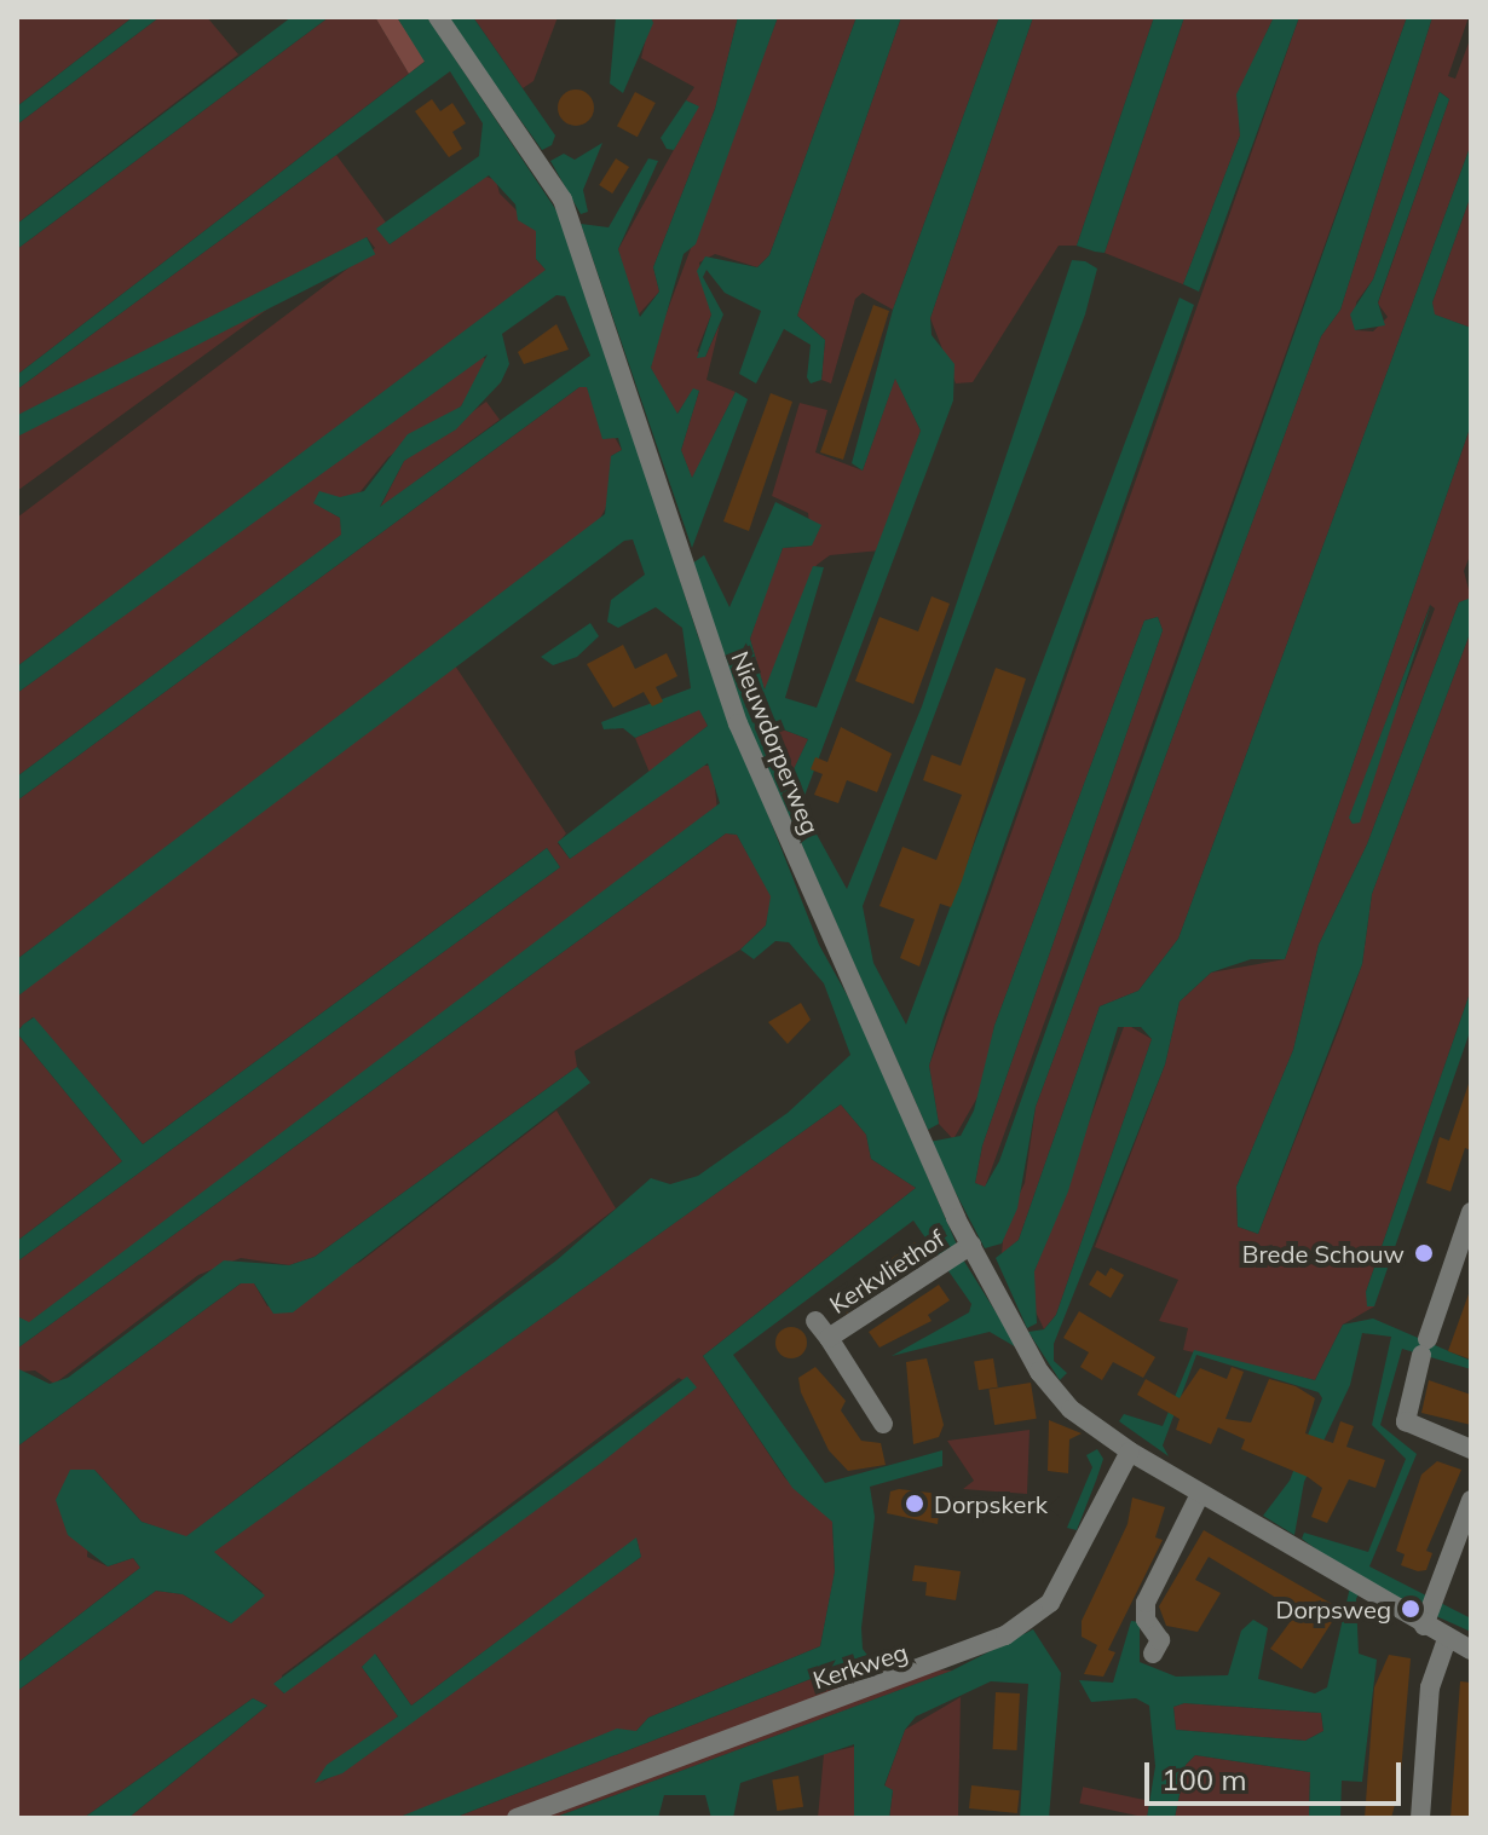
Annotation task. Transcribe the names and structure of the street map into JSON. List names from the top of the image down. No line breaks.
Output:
{"streets":{"street":["Nieuwdorperweg","Kerkvliethof","Kerkweg"]},"crossings":[["Nieuwdorperweg","Kerkvliethof"],["Nieuwdorperweg","Kerkweg"]],"places":["Brede Schouw","Dorpskerk","Dorpsweg"],"scale_bar":"100 m"}
